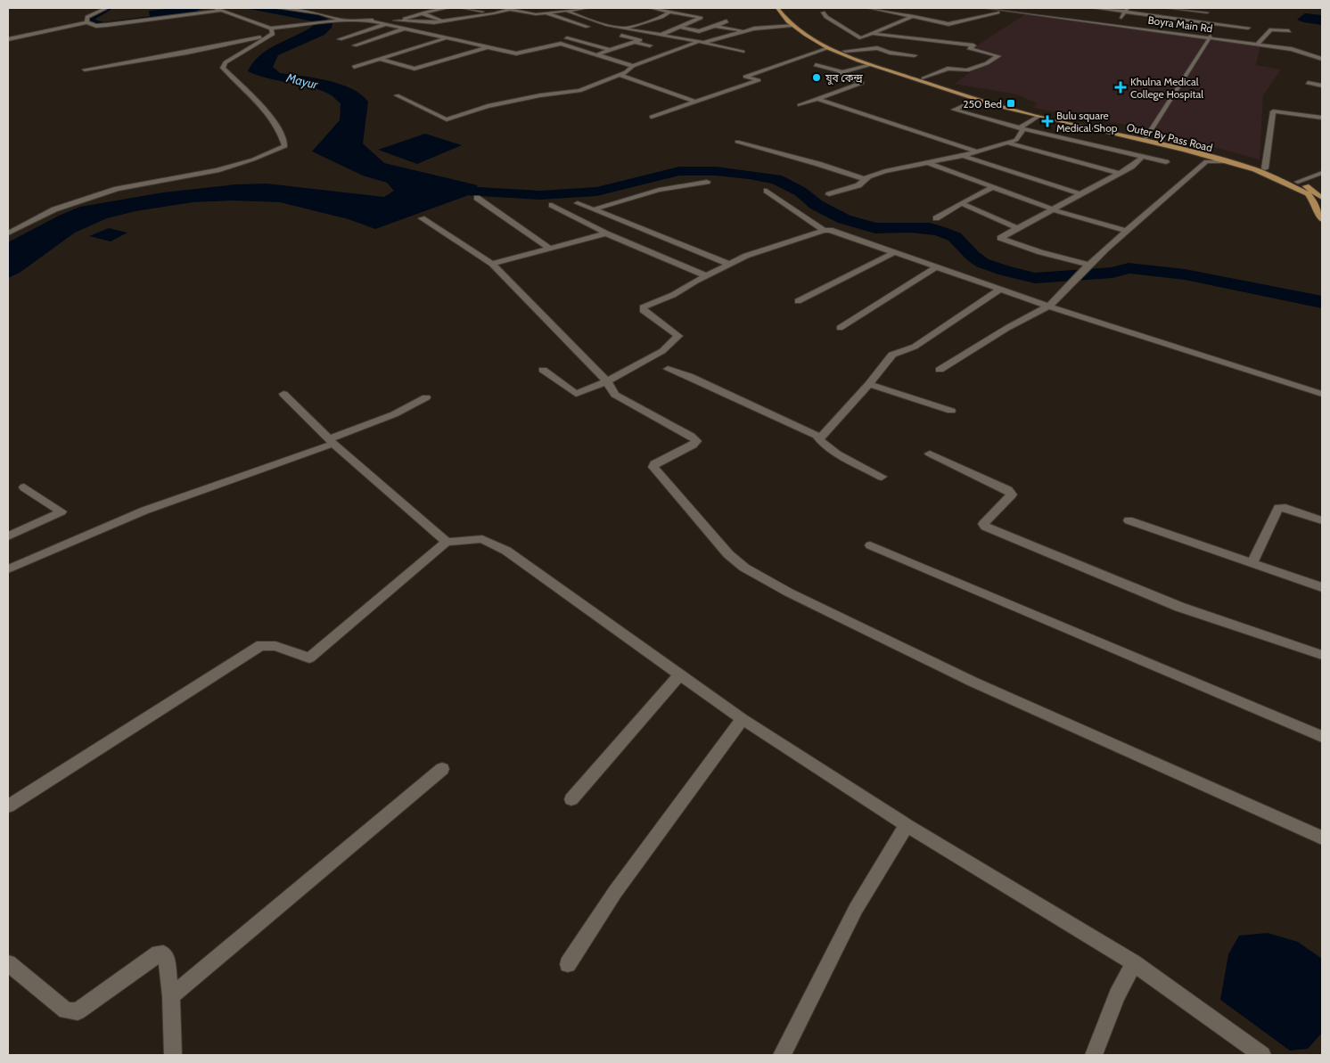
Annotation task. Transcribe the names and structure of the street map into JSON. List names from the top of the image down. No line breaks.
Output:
{"streets":{"main road":["Outer By Pass Road"],"street":["Boyra Main Rd"]},"water":["Mayur"],"places":{"other":["যুব কেন্দ্র"],"health":["Khulna Medical College Hospital","Bulu square Medical Shop"],"transit":["250 Bed"]}}
